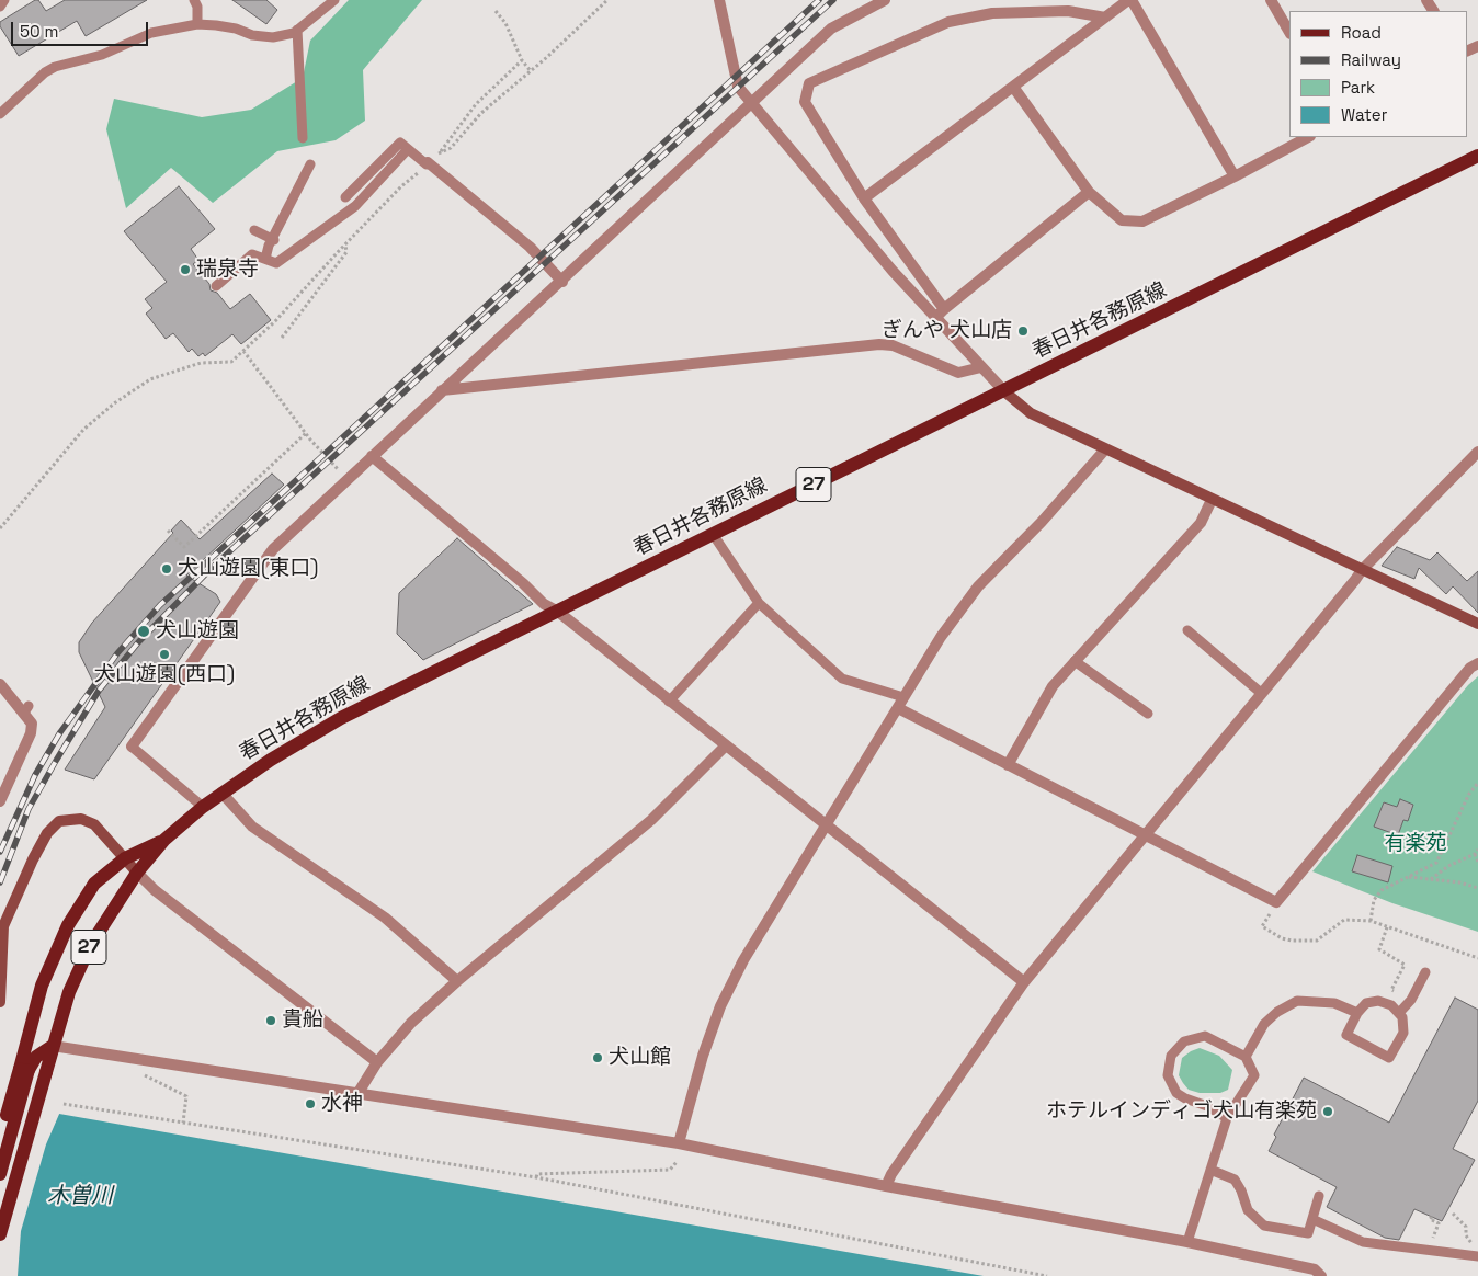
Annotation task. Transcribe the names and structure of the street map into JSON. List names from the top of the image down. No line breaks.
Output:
{"streets":{"main road":["春日井各務原線","27"]},"water":["木曽川"],"parks":["有楽苑"],"places":["瑞泉寺","ぎんや 犬山店","犬山遊園(東口)","犬山遊園","犬山遊園(西口)","貴船","犬山館","水神","ホテルインディゴ犬山有楽苑"],"legend":["Road","Railway","Park","Water"],"scale_bar":"50 m"}
